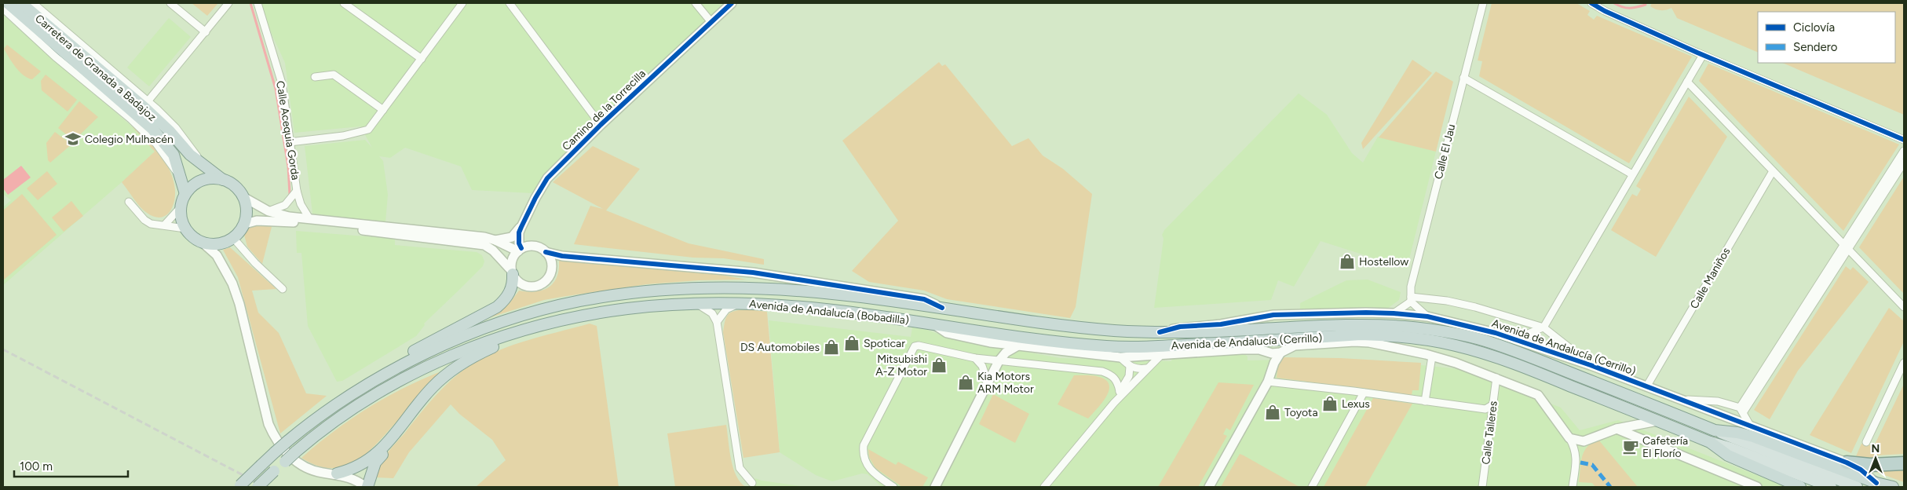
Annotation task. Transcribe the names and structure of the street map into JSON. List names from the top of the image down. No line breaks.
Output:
{"streets":{"highway":["Carretera de Granada a Badajoz","Avenida de Andalucía (Bobadilla)","Avenida de Andalucía (Cerrillo)"],"street":["Camino de la Torrecilla","Calle Acequia Gorda","Calle El Jau","Calle Maniños","Calle Talleres"]},"crossings":[["Calle Maniños","Avenida de Andalucía (Cerrillo)"],["Avenida de Andalucía (Bobadilla)","Avenida de Andalucía (Cerrillo)"],["Avenida de Andalucía (Cerrillo)","Calle Talleres"]],"places":{"school or university":["Colegio Mulhacén"],"shop":["Hostellow","Spoticar","DS Automobiles","Mitsubishi A-Z Motor","Kia Motors ARM Motor","Lexus","Toyota"],"cafe":["Cafetería El Florío"]},"legend":["Ciclovía","Sendero"],"scale_bar":"100 m","north":"top"}
